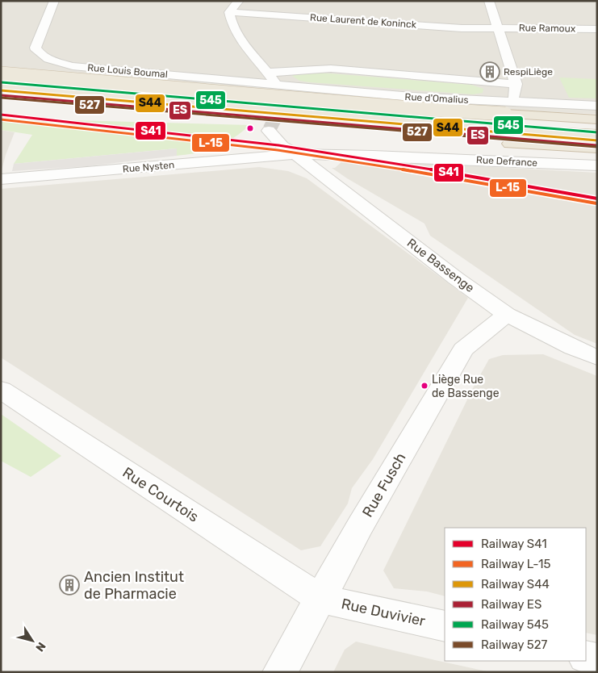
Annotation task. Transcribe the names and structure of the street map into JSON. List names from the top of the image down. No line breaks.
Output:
{"streets":{"street":["Rue Laurent de Koninck","Rue Ramoux","Rue Louis Boumal","Rue d'Omalius","Rue Defrance","Rue Nysten","Rue Bassenge","Rue Fusch","Rue Courtois","Rue Duvivier"]},"crossings":[["Rue Laurent de Koninck","Rue Ramoux"],["Rue Louis Boumal","Rue d'Omalius"],["Rue Defrance","Rue Nysten"],["Rue Defrance","Rue Bassenge"],["Rue Nysten","Rue Bassenge"],["Rue Bassenge","Rue Fusch"],["Rue Fusch","Rue Courtois"],["Rue Fusch","Rue Duvivier"],["Rue Courtois","Rue Duvivier"]],"places":{"building":["RespiLiège","Ancien Institut de Pharmacie"],"other":["Liège Rue de Bassenge"]},"lines":["rail line 545","rail line S44","rail line ES","rail line 527","rail line S41","rail line L-15"],"legend":["Railway S41","Railway L-15","Railway S44","Railway ES","Railway 545","Railway 527"],"north":"bottom right"}
